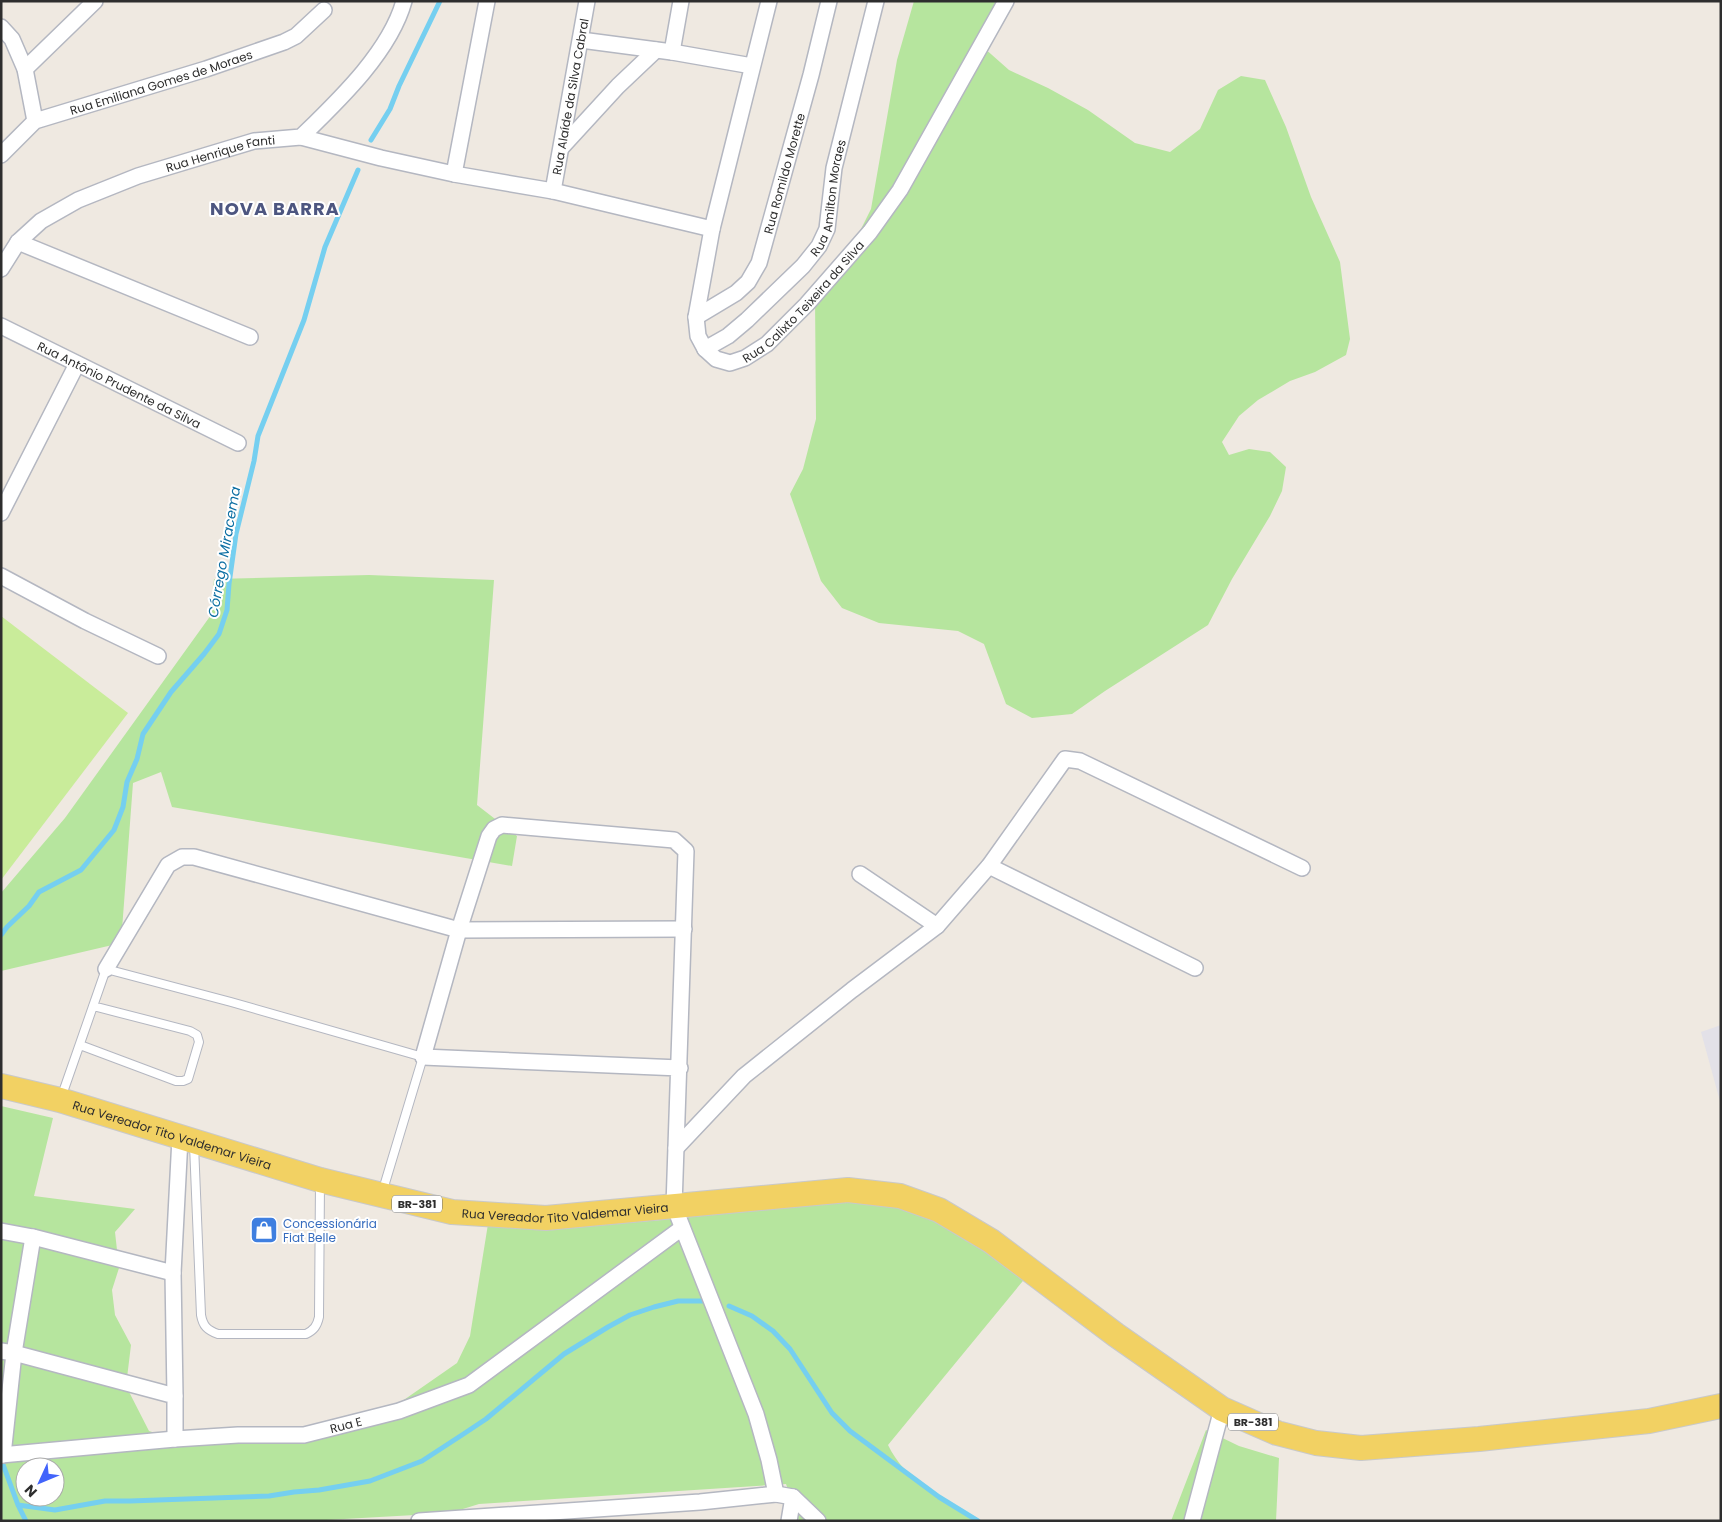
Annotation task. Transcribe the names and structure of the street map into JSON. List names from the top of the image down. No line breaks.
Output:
{"streets":{"main road":["Rua Vereador Tito Valdemar Vieira","BR-381"],"street":["Rua Emiliana Gomes de Moraes","Rua Alaíde da Silva Cabral","Rua Henrique Fanti","Rua Romildo Morette","Rua Amilton Moraes","Rua Calixto Teixeira da Silva","Rua Antônio Prudente da Silva","Rua E"]},"crossings":[["Rua Alaíde da Silva Cabral","Rua Henrique Fanti"],["Rua Amilton Moraes","Rua Calixto Teixeira da Silva"],["Rua Vereador Tito Valdemar Vieira","BR-381"],["Rua Vereador Tito Valdemar Vieira","Rua E"]],"districts":["NOVA BARRA"],"water":["Córrego Miracema"],"places":{"shop":["Concessionária Fiat Belle"]},"north":"bottom left"}
